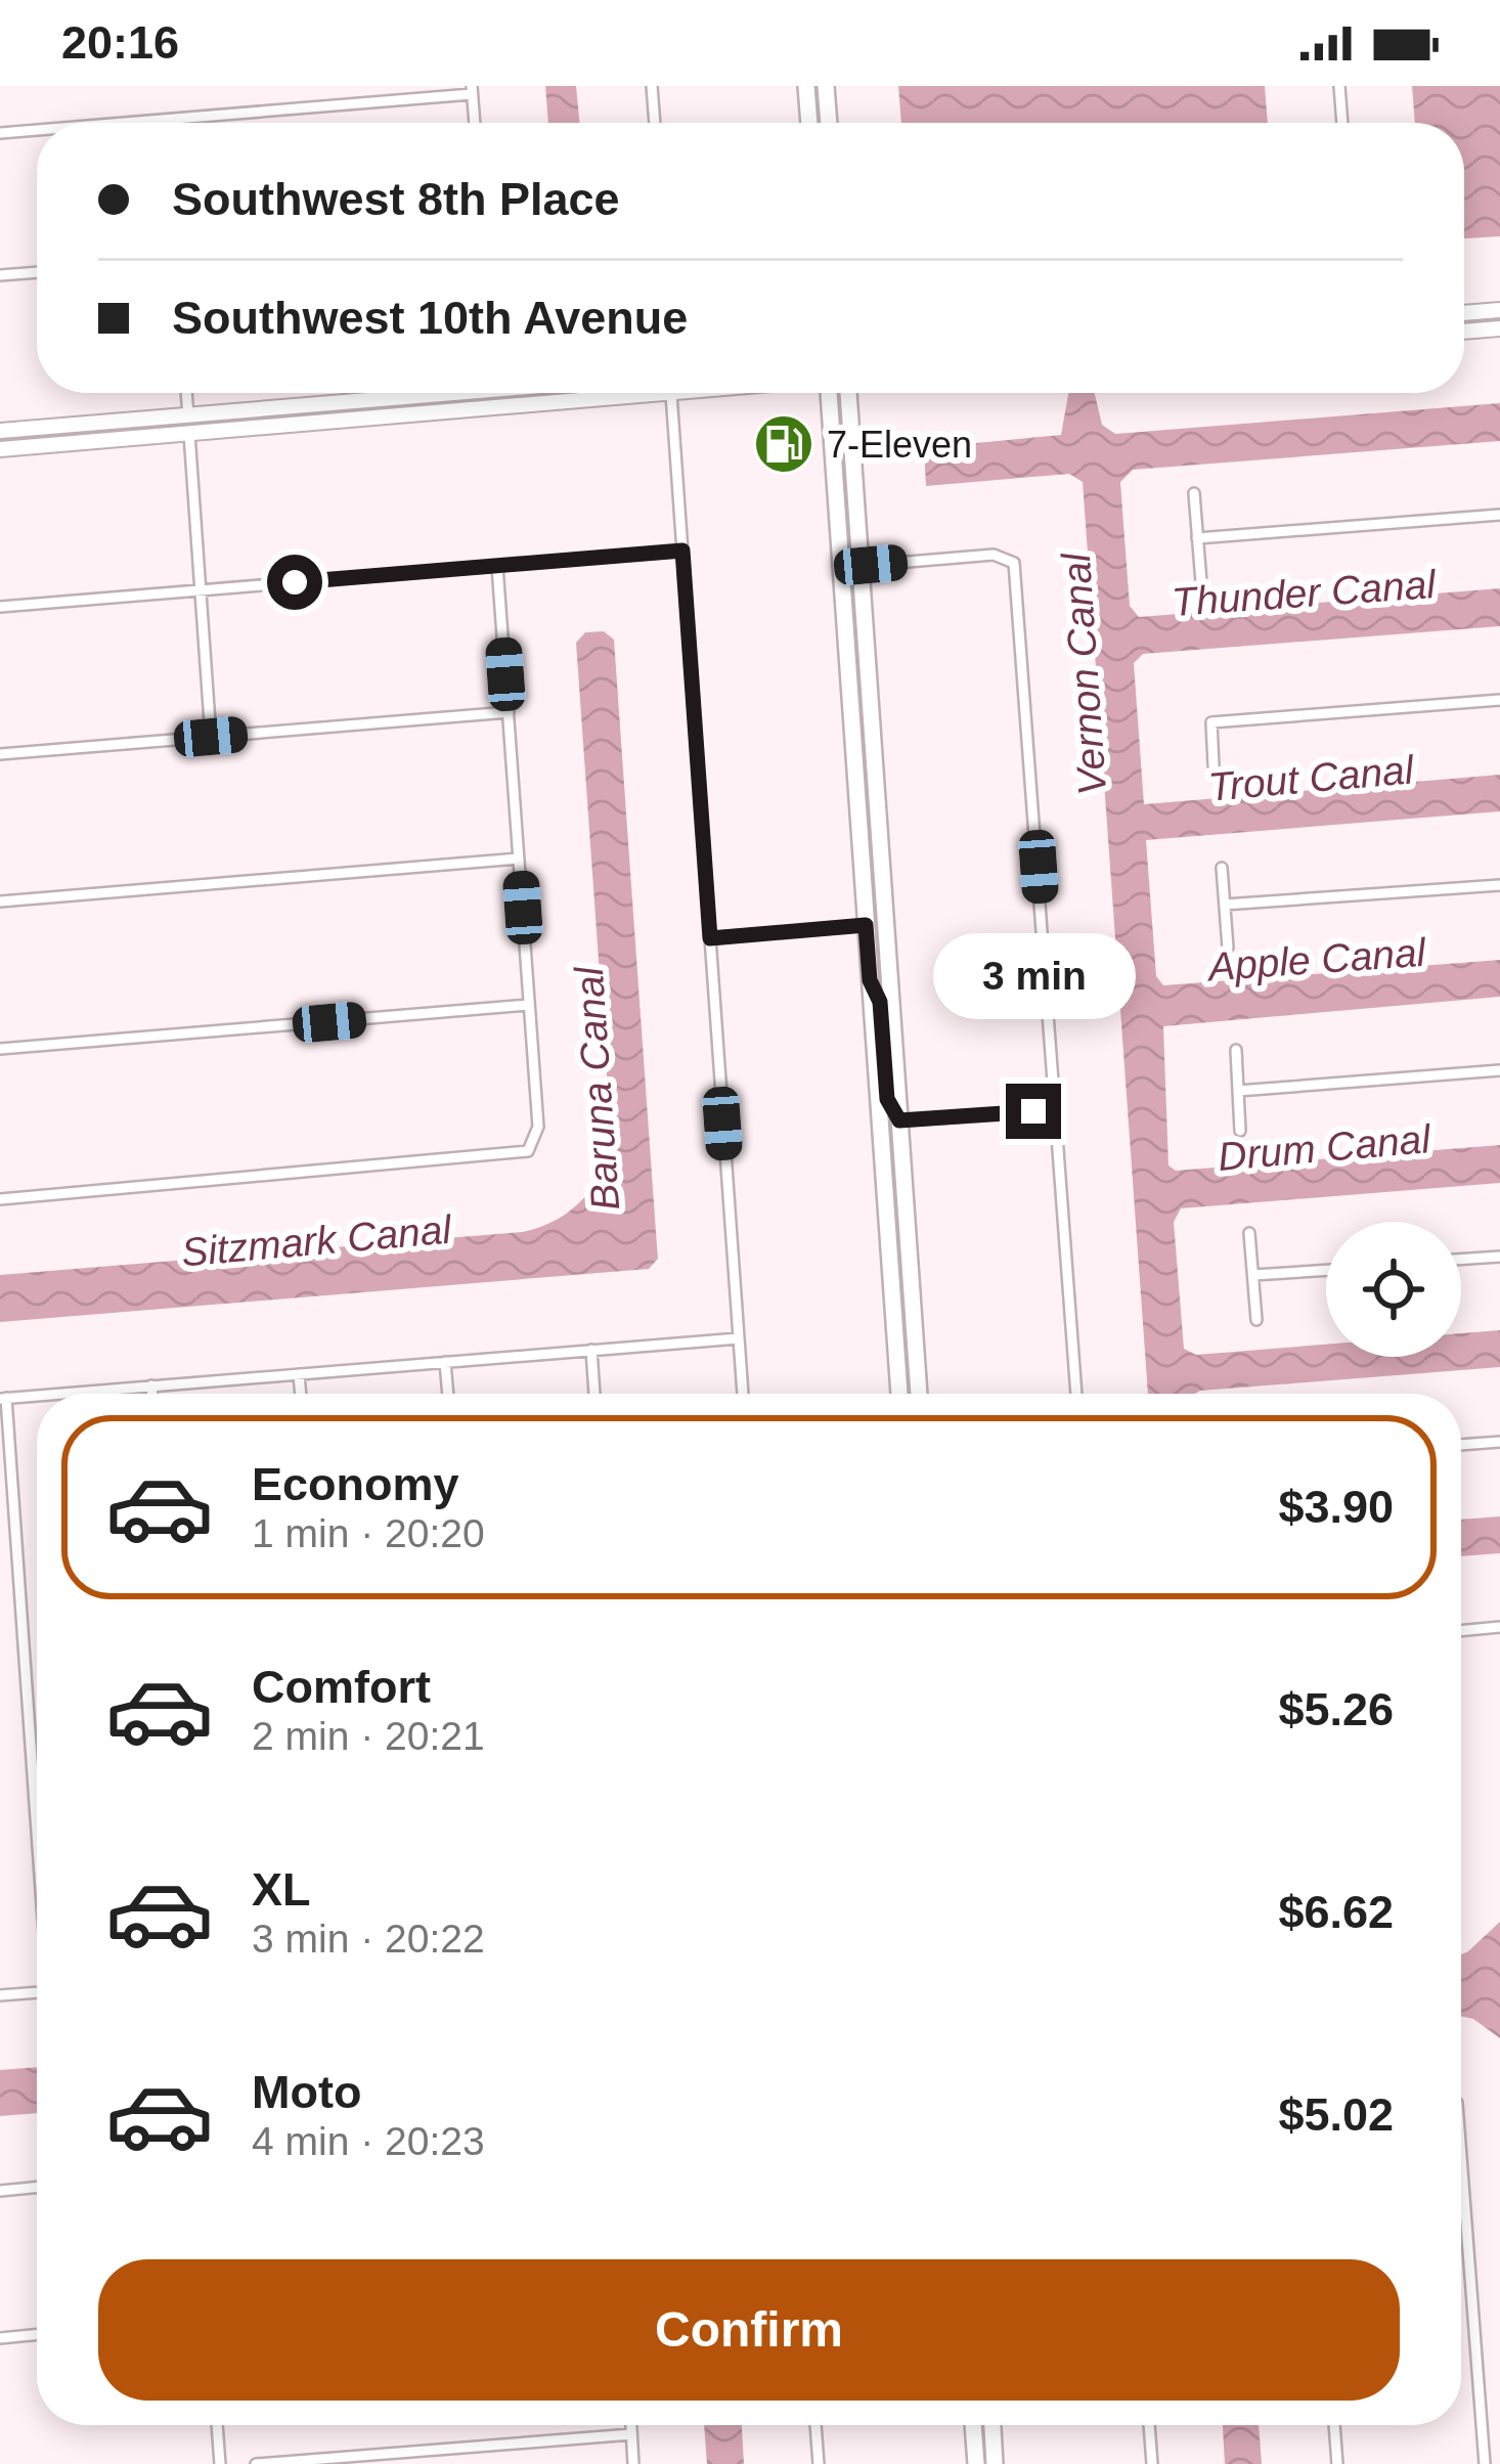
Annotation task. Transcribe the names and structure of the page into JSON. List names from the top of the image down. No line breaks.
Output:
{"water":["Thunder Canal","Vernon Canal","Trout Canal","Apple Canal","Baruna Canal","Drum Canal","Sitzmark Canal"],"places":{"fuel station":["7-Eleven"]},"page":{"status":"20:16","banner":["Southwest 8th Place","Southwest 10th Avenue"],"bubble":"3 min","list":[{"name":"Economy","note":"1 min · 20:20","value":"$3.90"},{"name":"Comfort","note":"2 min · 20:21","value":"$5.26"},{"name":"XL","note":"3 min · 20:22","value":"$6.62"},{"name":"Moto","note":"4 min · 20:23","value":"$5.02"}],"buttons":"Confirm"}}
